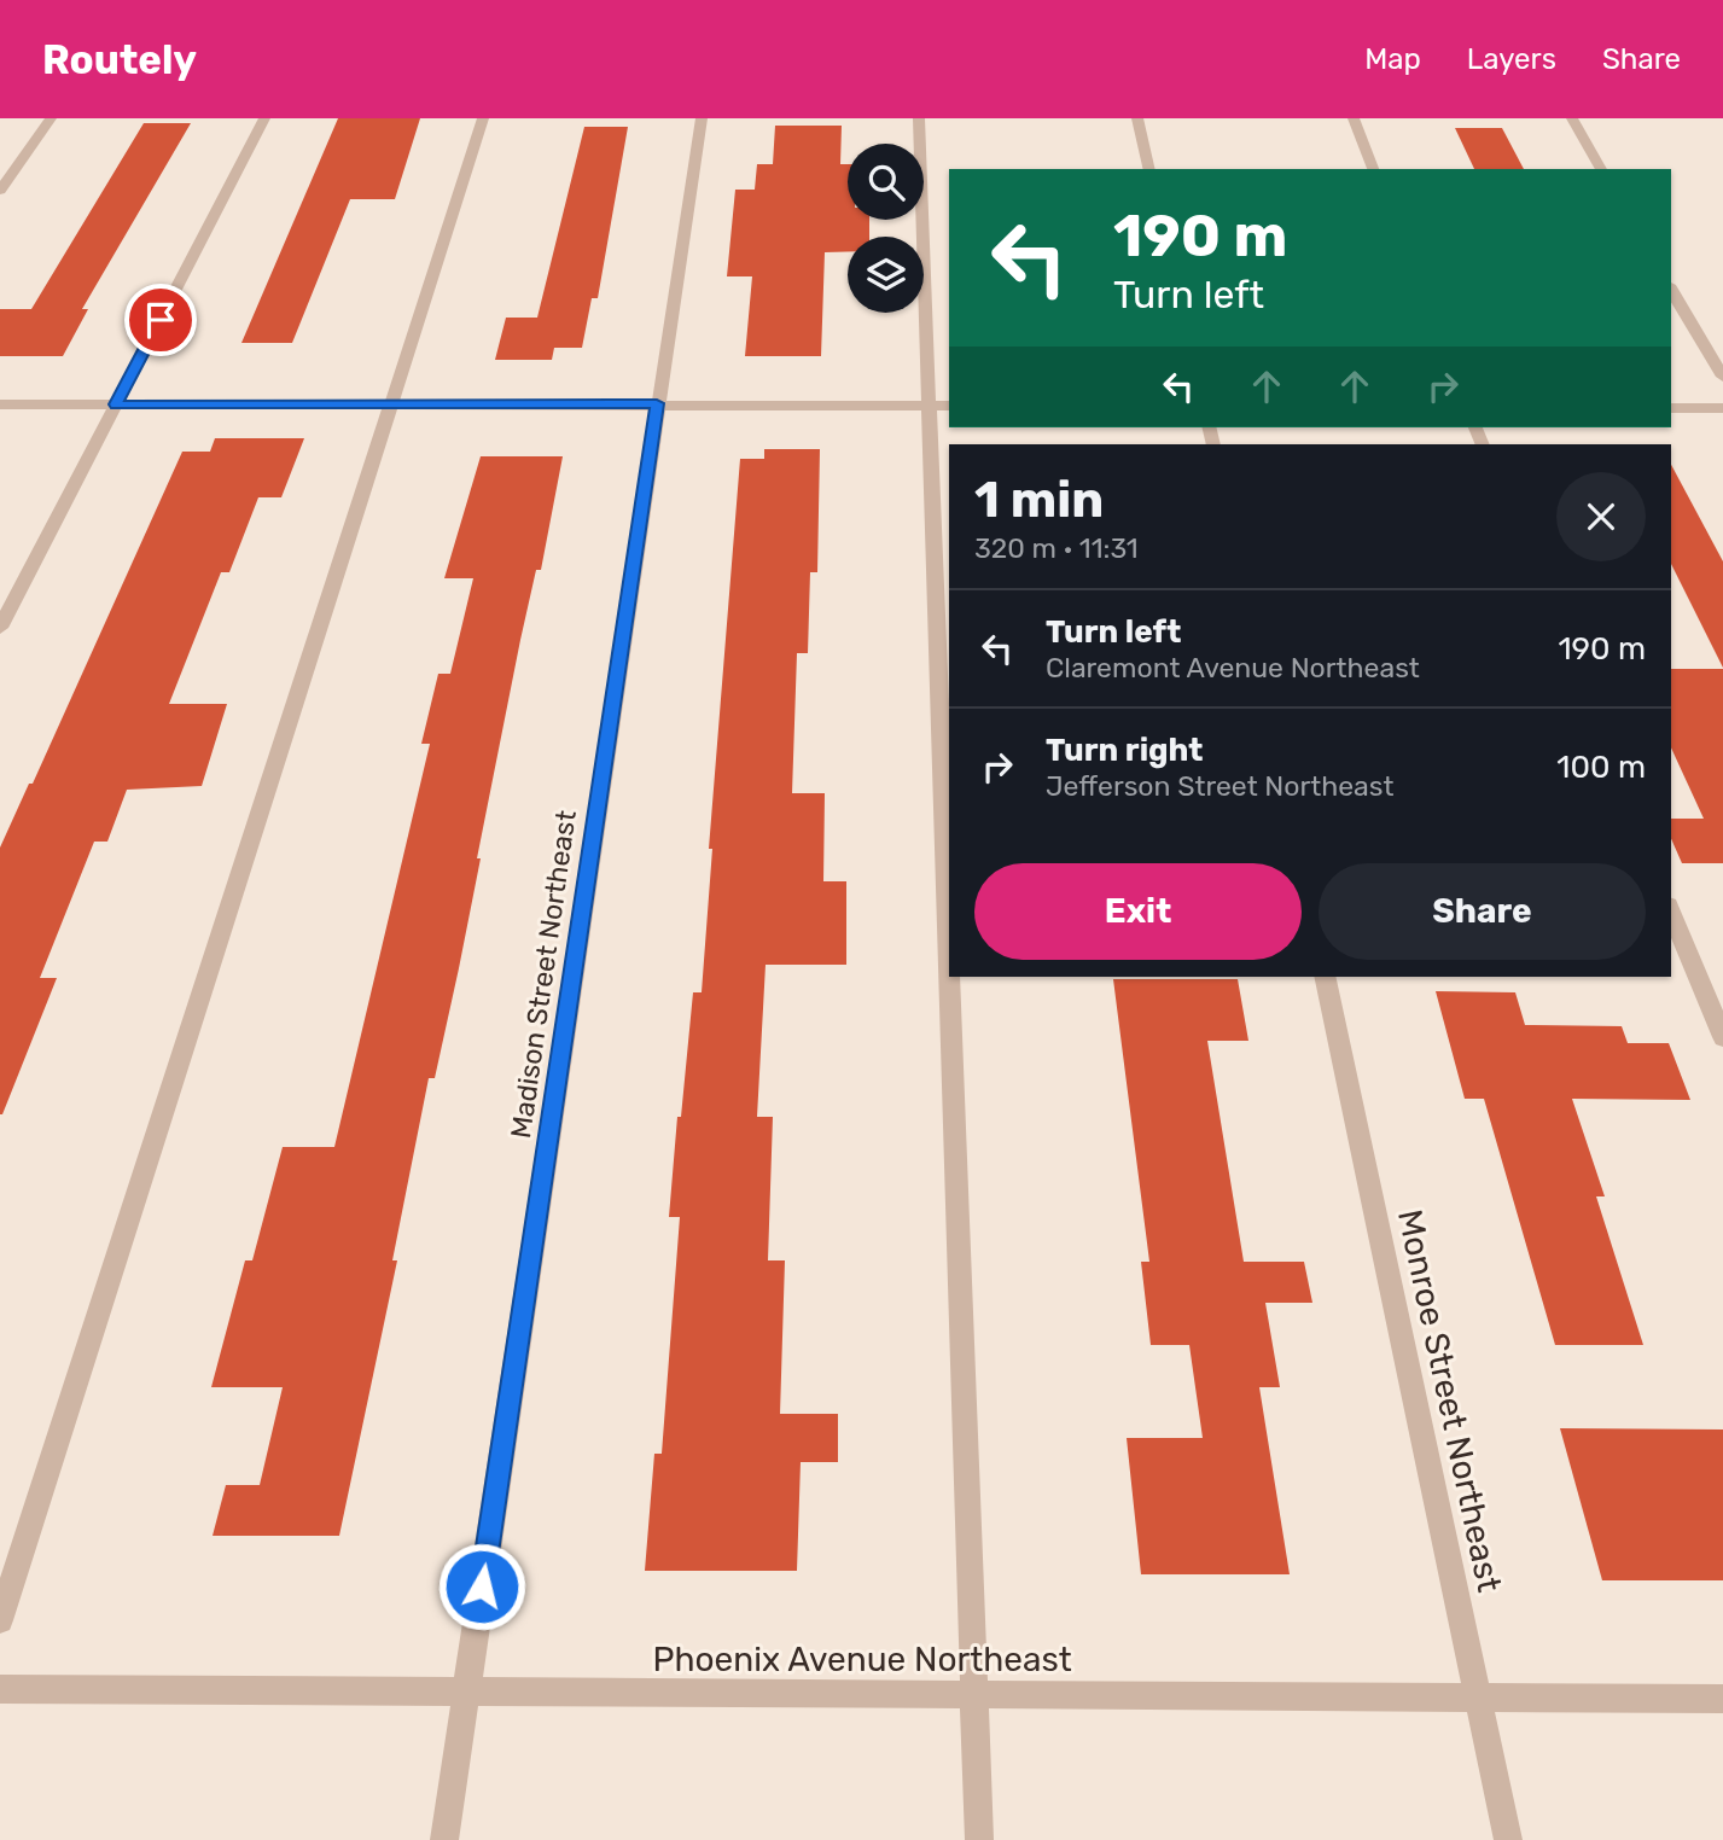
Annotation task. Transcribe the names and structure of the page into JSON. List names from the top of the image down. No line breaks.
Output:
{"streets":{"street":["Madison Street Northeast","Monroe Street Northeast","Phoenix Avenue Northeast"]},"crossings":[["Madison Street Northeast","Phoenix Avenue Northeast"],["Monroe Street Northeast","Phoenix Avenue Northeast"]],"page":{"header":"Routely","nav":["Map","Layers","Share"],"turn":["190 m","Turn left"],"heading":["1 min","320 m · 11:31"],"list":[{"name":"Turn left","note":"Claremont Avenue Northeast","value":"190 m"},{"name":"Turn right","note":"Jefferson Street Northeast","value":"100 m"}],"buttons":["Exit","Share"]}}
